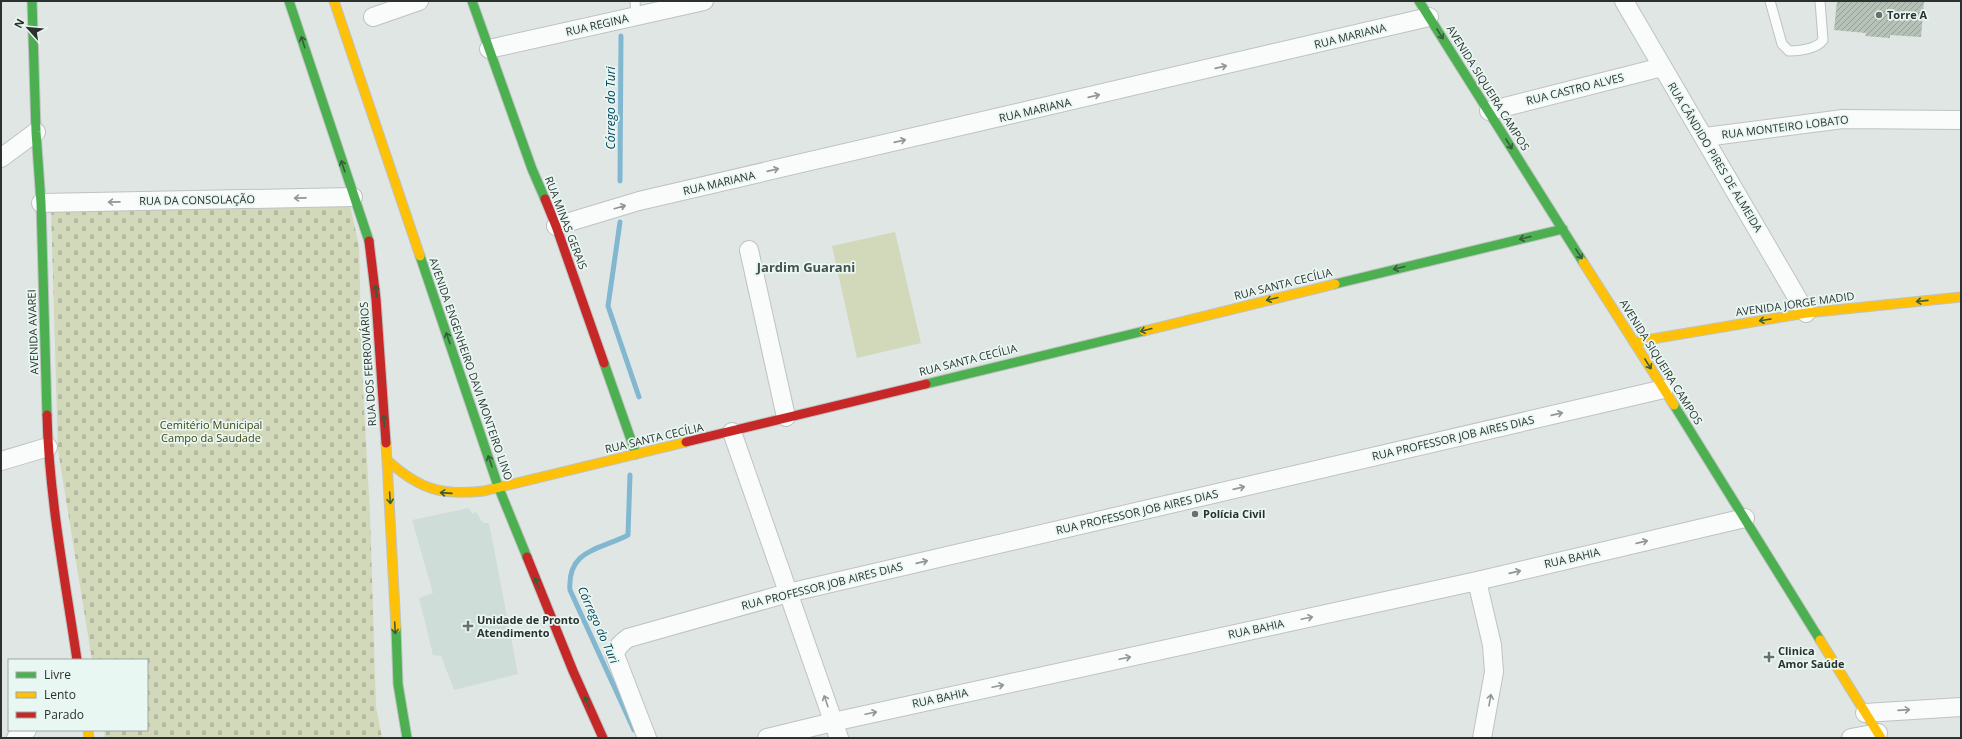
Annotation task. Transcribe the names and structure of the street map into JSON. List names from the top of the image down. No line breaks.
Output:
{"streets":{"street":["RUA REGINA","RUA MARIANA","AVENIDA SIQUEIRA CAMPOS","RUA CASTRO ALVES","RUA MONTEIRO LOBATO","RUA CÂNDIDO PIRES DE ALMEIDA","RUA DA CONSOLAÇÃO","RUA MINAS GERAIS","RUA SANTA CECÍLIA","AVENIDA JORGE MADID","AVENIDA AVAREI","RUA DOS FERROVIÁRIOS","AVENIDA ENGENHEIRO DAVI MONTEIRO LINO","RUA PROFESSOR JOB AIRES DIAS","RUA BAHIA"]},"crossings":[["RUA REGINA","RUA MINAS GERAIS"],["RUA MARIANA","AVENIDA SIQUEIRA CAMPOS"],["RUA MARIANA","RUA MINAS GERAIS"],["AVENIDA SIQUEIRA CAMPOS","RUA CASTRO ALVES"],["AVENIDA SIQUEIRA CAMPOS","RUA SANTA CECÍLIA"],["AVENIDA SIQUEIRA CAMPOS","AVENIDA JORGE MADID"],["AVENIDA SIQUEIRA CAMPOS","RUA PROFESSOR JOB AIRES DIAS"],["AVENIDA SIQUEIRA CAMPOS","RUA BAHIA"],["RUA CASTRO ALVES","RUA CÂNDIDO PIRES DE ALMEIDA"],["RUA MONTEIRO LOBATO","RUA CÂNDIDO PIRES DE ALMEIDA"],["RUA CÂNDIDO PIRES DE ALMEIDA","AVENIDA JORGE MADID"],["RUA DA CONSOLAÇÃO","AVENIDA AVAREI"],["RUA DA CONSOLAÇÃO","RUA DOS FERROVIÁRIOS"],["RUA MINAS GERAIS","RUA SANTA CECÍLIA"],["RUA SANTA CECÍLIA","RUA DOS FERROVIÁRIOS"],["RUA SANTA CECÍLIA","AVENIDA ENGENHEIRO DAVI MONTEIRO LINO"]],"one_way":["RUA MARIANA","AVENIDA SIQUEIRA CAMPOS","RUA DA CONSOLAÇÃO","RUA SANTA CECÍLIA","AVENIDA JORGE MADID","AVENIDA ENGENHEIRO DAVI MONTEIRO LINO","RUA PROFESSOR JOB AIRES DIAS","RUA BAHIA"],"districts":["Jardim Guarani"],"water":["Córrego do Turi"],"parks":["Cemitério Municipal Campo da Saudade"],"places":{"other":["Torre A","Polícia Civil"],"health":["Unidade de Pronto Atendimento","Clinica Amor Saúde"]},"legend":["Livre","Lento","Parado"],"north":"top left"}
